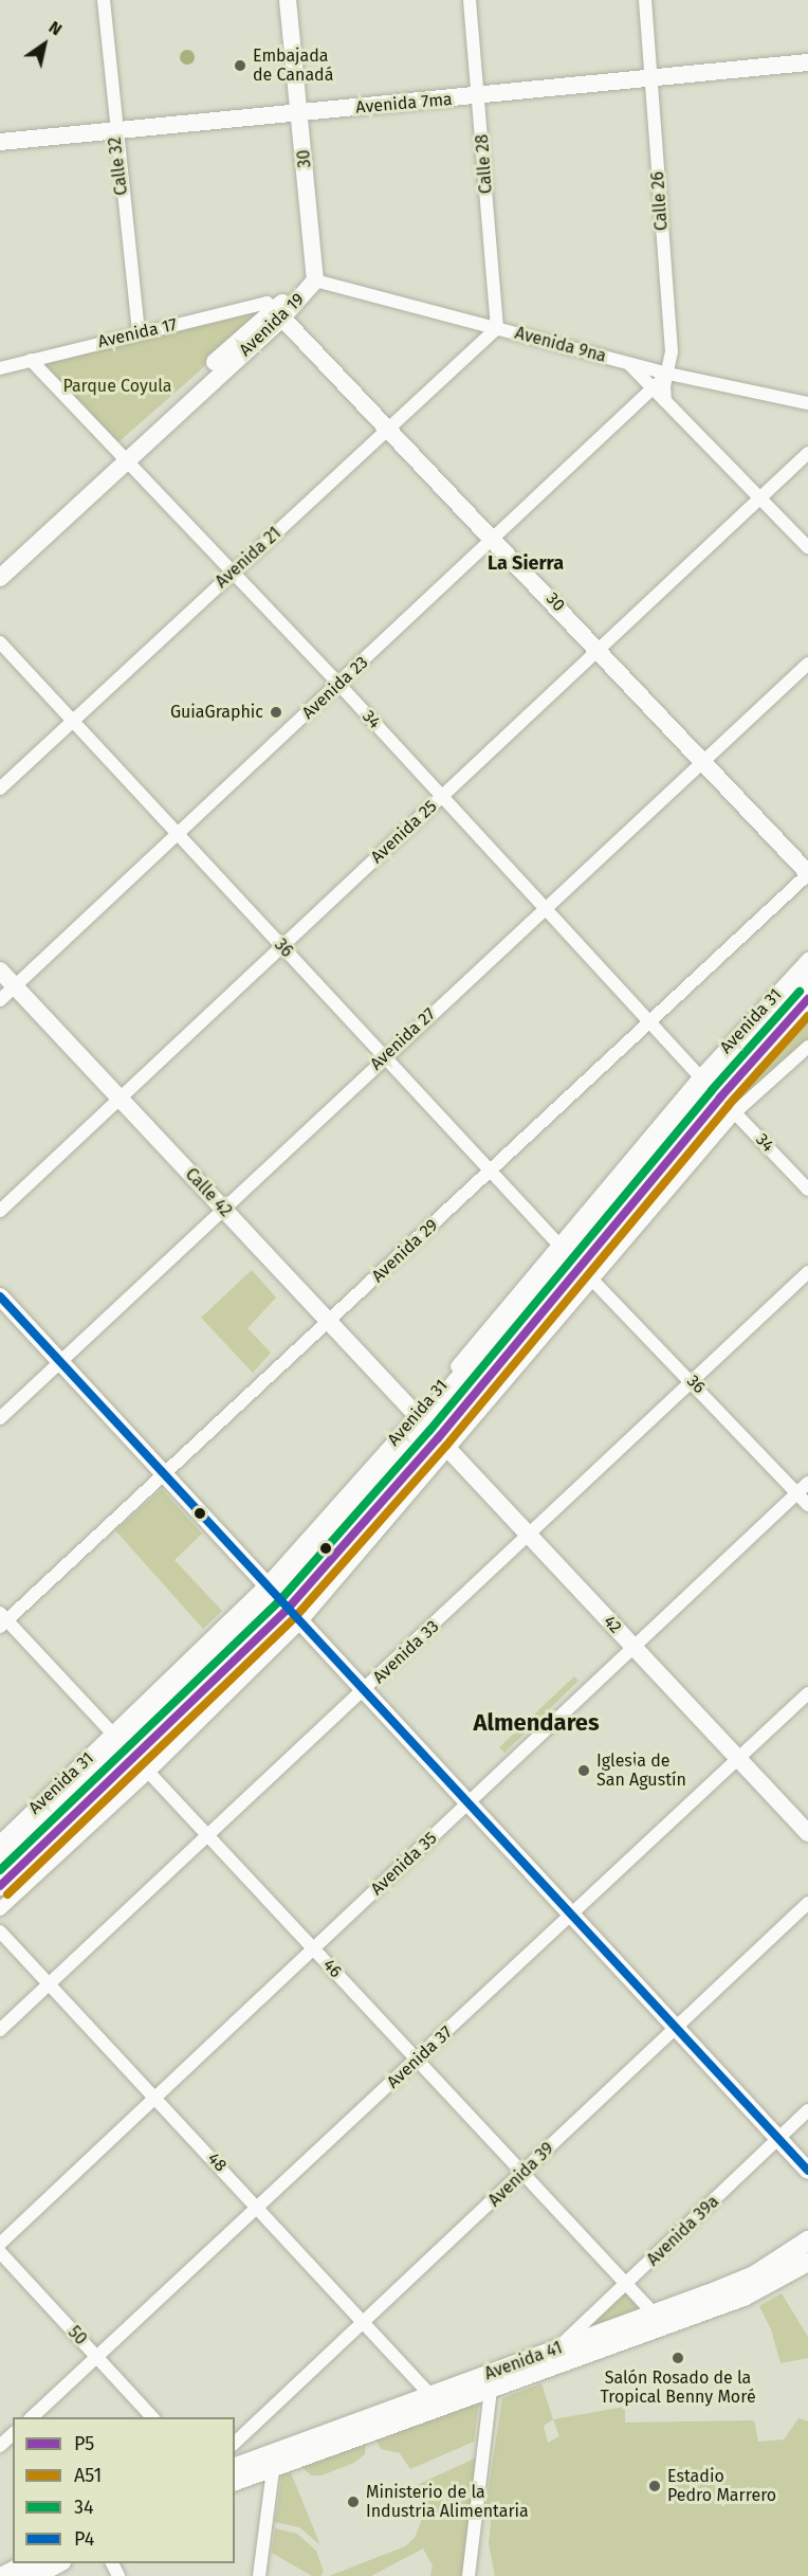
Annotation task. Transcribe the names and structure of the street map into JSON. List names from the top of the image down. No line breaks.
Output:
{"streets":{"main road":["Avenida 7ma","30","Avenida 19","Avenida 31","Calle 42","42","Avenida 41"],"street":["Calle 28","Calle 32","Calle 26","Avenida 17","Avenida 9na","Avenida 21","Avenida 23","34","Avenida 25","36","Avenida 27","Avenida 29","Avenida 33","Avenida 35","46","Avenida 37","48","Avenida 39","Avenida 39a","50"]},"crossings":[["Avenida 7ma","30"],["Avenida 7ma","Calle 28"],["Avenida 7ma","Calle 32"],["Avenida 7ma","Calle 26"],["30","Avenida 19"],["30","Avenida 17"],["30","Avenida 9na"],["30","Avenida 21"],["30","Avenida 23"],["30","Avenida 25"],["30","Avenida 27"],["30","Avenida 29"],["Calle 28","Avenida 9na"],["Calle 28","Avenida 21"],["Calle 32","Avenida 17"],["Calle 26","Avenida 9na"],["Calle 26","Avenida 23"],["Avenida 19","Avenida 17"],["Avenida 19","Avenida 9na"],["Avenida 19","34"],["Avenida 17","34"],["Avenida 9na","Avenida 21"],["Avenida 9na","Avenida 23"],["Avenida 21","34"],["Avenida 21","36"],["Avenida 23","34"],["Avenida 23","36"],["Avenida 23","Calle 42"],["34","Avenida 25"],["34","Avenida 31"],["34","Avenida 27"],["34","Avenida 29"],["Avenida 25","36"],["Avenida 25","Calle 42"],["36","Avenida 31"],["36","Avenida 27"],["36","Avenida 29"],["36","Avenida 33"],["36","Avenida 35"],["Avenida 31","Calle 42"],["Avenida 31","42"],["Avenida 31","46"],["Avenida 27","Calle 42"],["Calle 42","Avenida 29"],["Calle 42","42"],["Avenida 29","46"],["42","Avenida 33"],["42","Avenida 35"],["42","Avenida 37"],["Avenida 33","46"],["Avenida 33","48"],["Avenida 35","46"],["Avenida 35","48"],["46","Avenida 37"],["46","Avenida 39"],["46","Avenida 39a"],["46","Avenida 41"],["Avenida 37","48"],["Avenida 37","50"],["48","Avenida 39"],["48","Avenida 41"],["Avenida 39a","Avenida 41"]],"districts":["La Sierra","Almendares"],"parks":["Parque Coyula"],"places":["Embajada de Canadá","GuiaGraphic","Iglesia de San Agustín","Salón Rosado de la Tropical Benny Moré","Estadio Pedro Marrero","Ministerio de la Industria Alimentaria"],"lines":["transit line 34","transit line P5","transit line A51","transit line P4"],"legend":["P5","A51","34","P4"],"north":"top right"}
